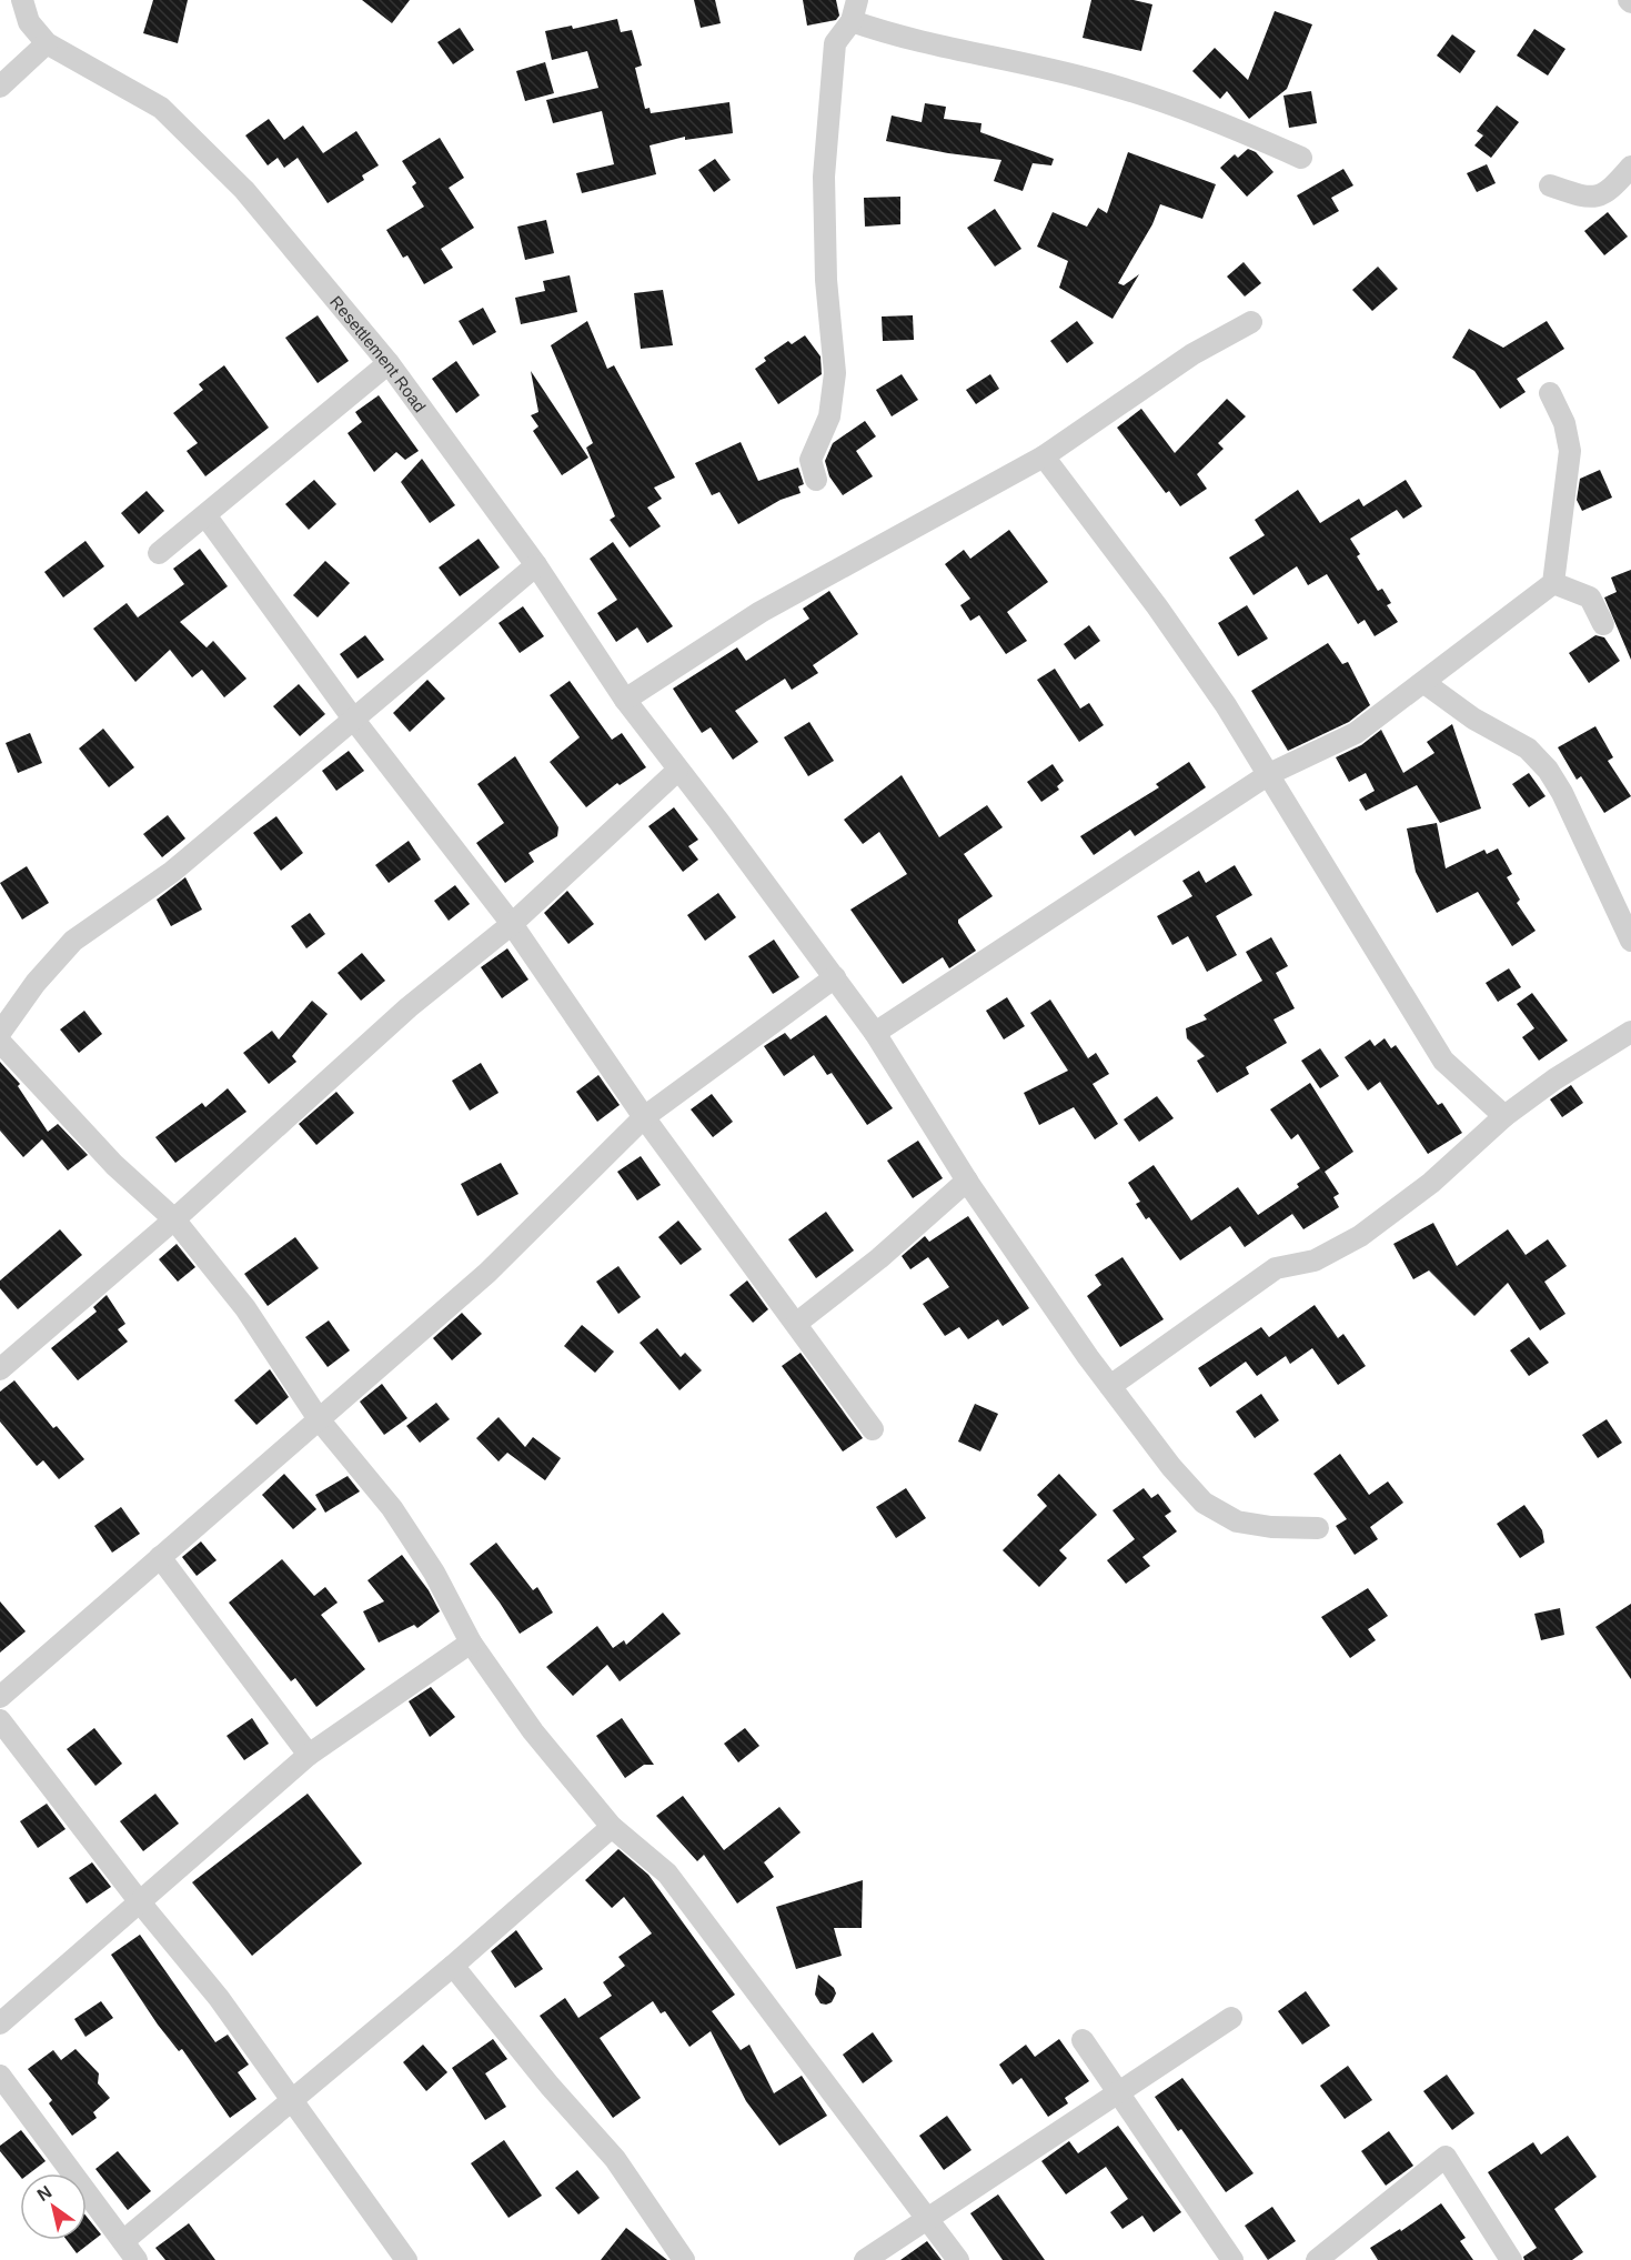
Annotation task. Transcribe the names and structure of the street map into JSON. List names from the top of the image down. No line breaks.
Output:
{"streets":{"street":["Resettlement Road"]},"north":"top left"}
